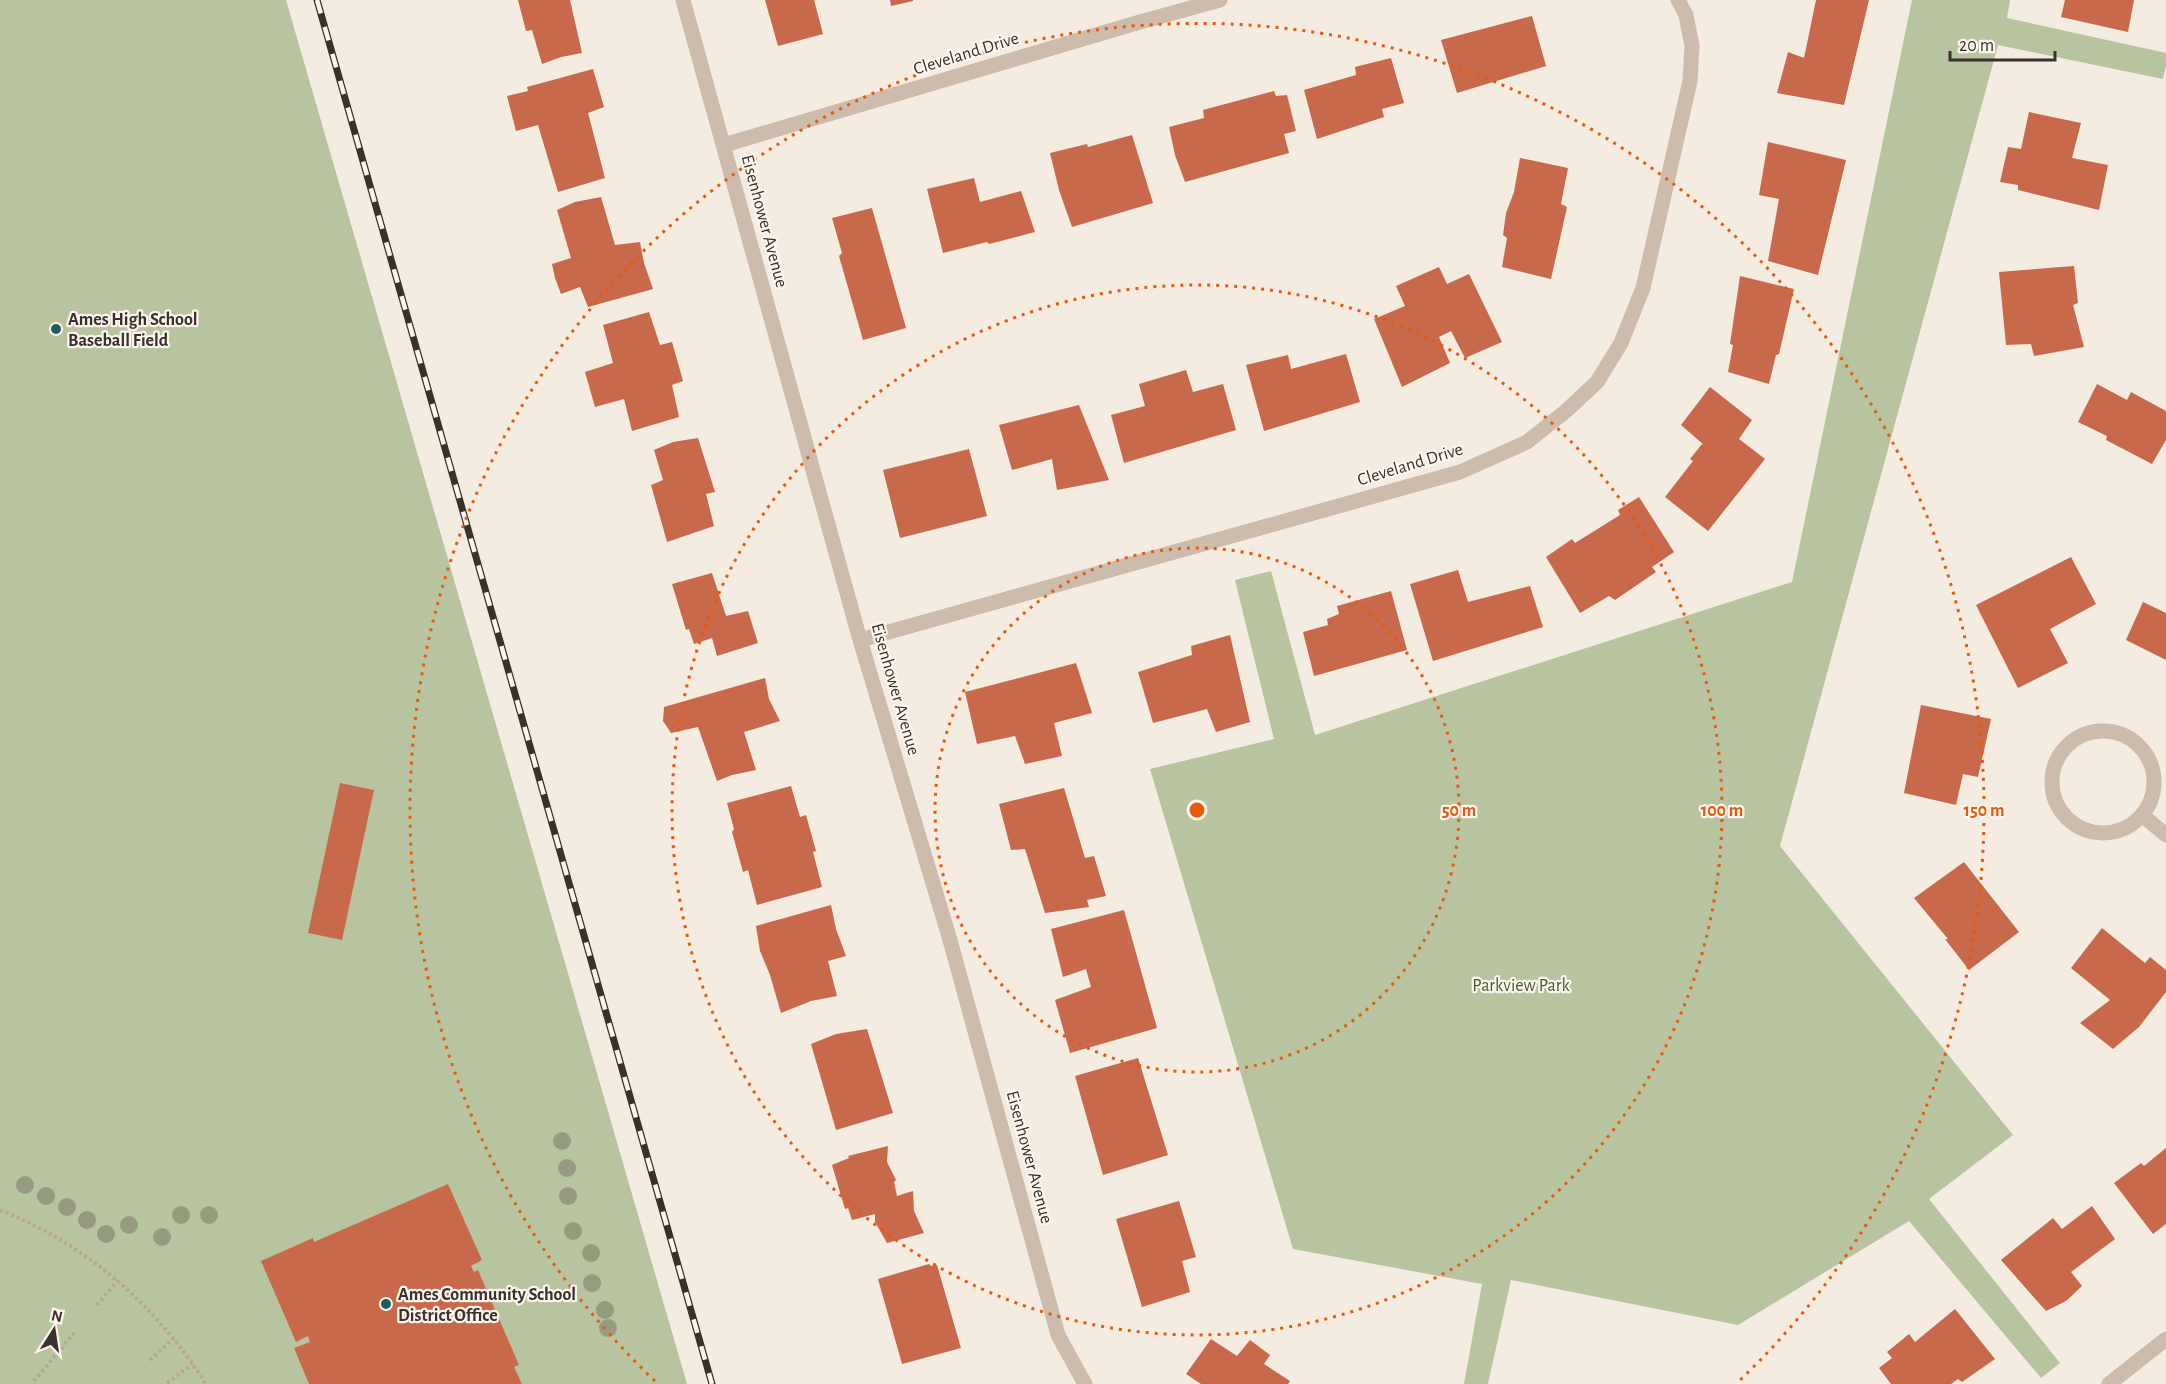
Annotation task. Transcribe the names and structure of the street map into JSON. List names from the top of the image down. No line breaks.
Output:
{"streets":{"street":["Cleveland Drive","Eisenhower Avenue"]},"crossings":[["Cleveland Drive","Eisenhower Avenue"]],"parks":["Parkview Park"],"places":["Ames High School Baseball Field","Ames Community School District Office"],"scale_bar":"20 m","north":"top","rings":["50 m","100 m","150 m"]}
